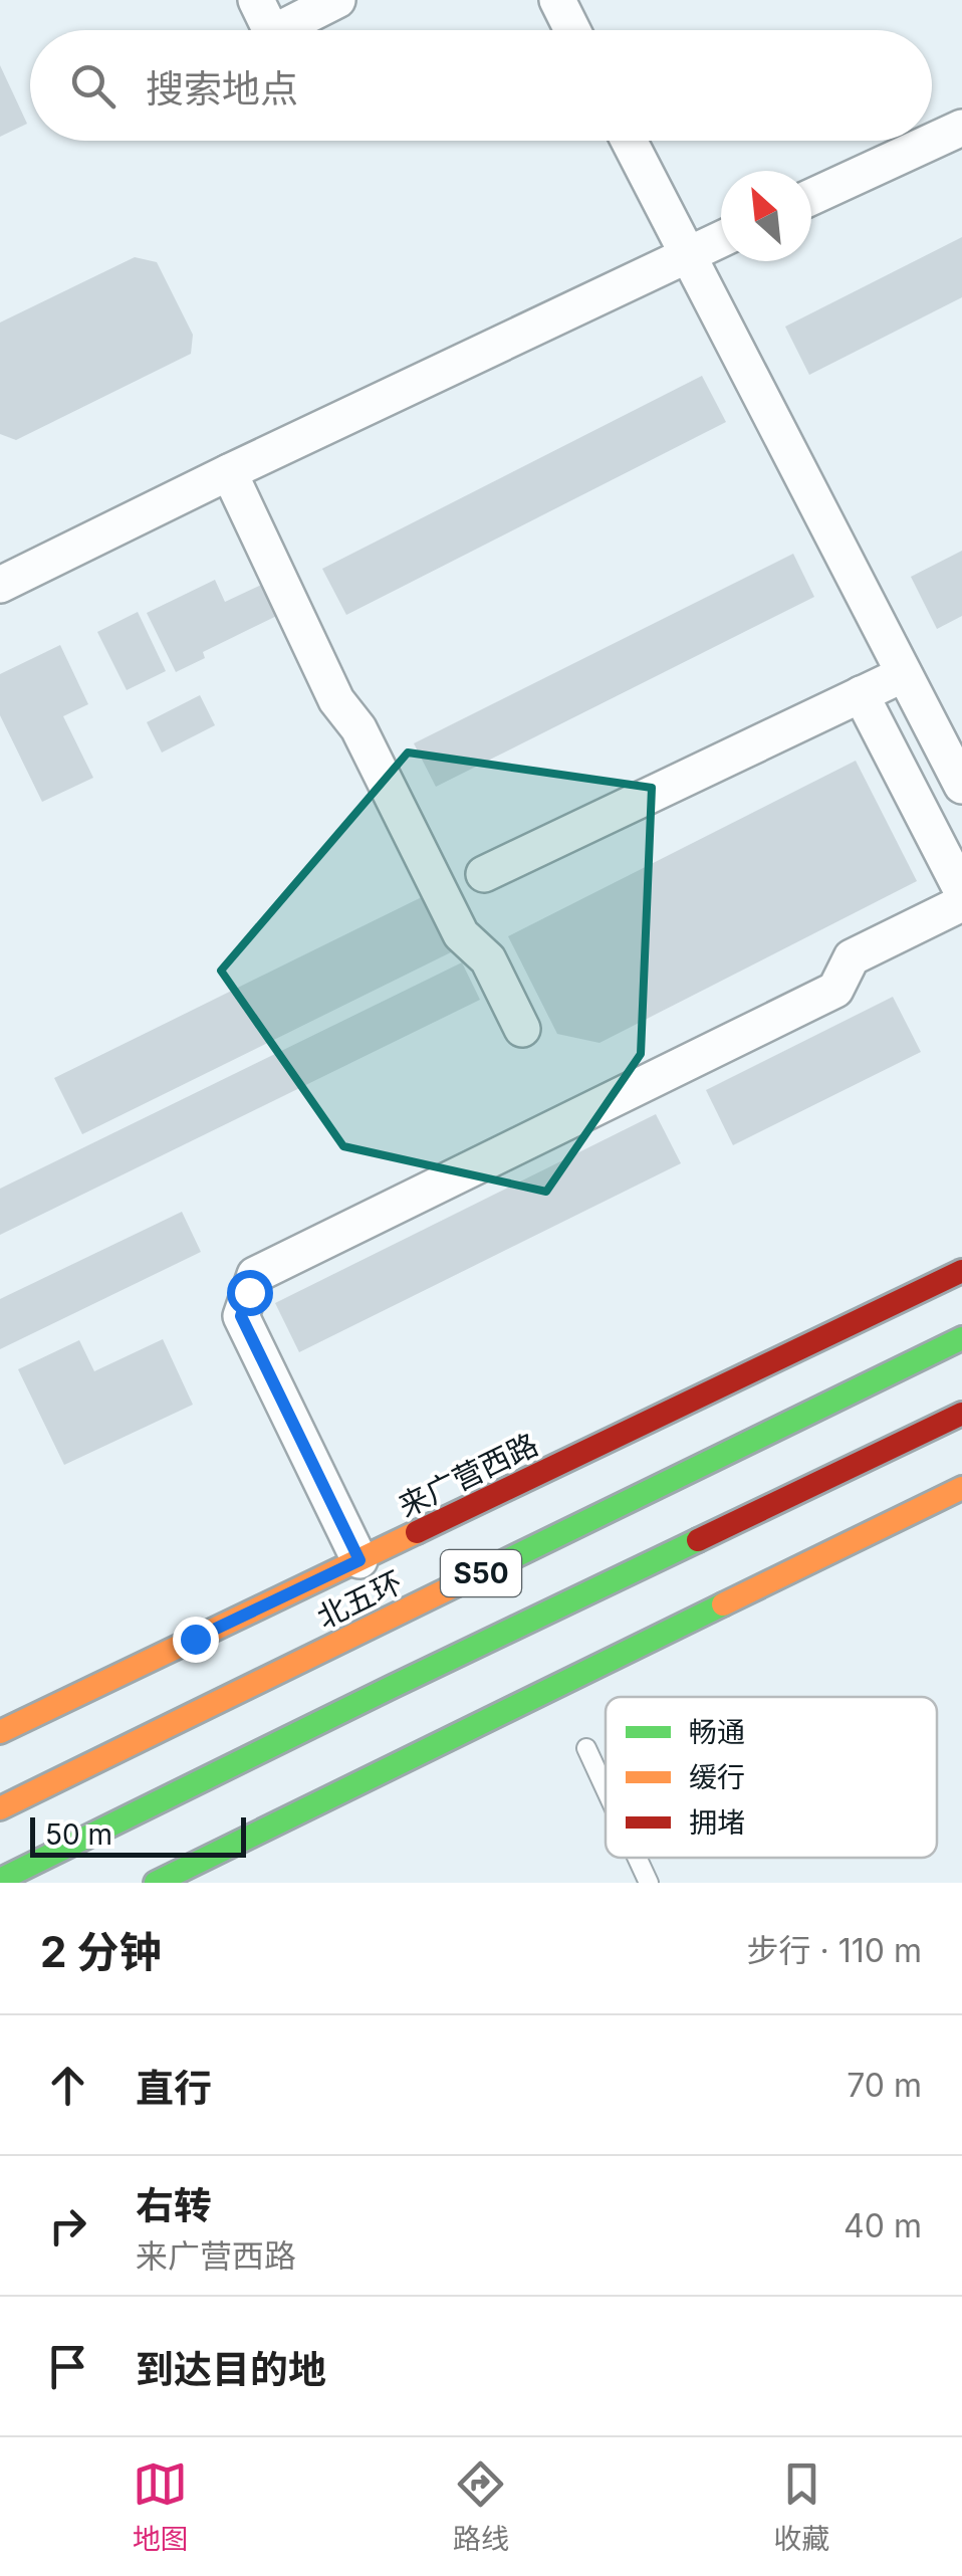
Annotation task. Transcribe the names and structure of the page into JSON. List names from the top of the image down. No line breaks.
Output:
{"streets":{"main road":["来广营西路","S50","北五环"]},"legend":["畅通","缓行","拥堵"],"scale_bar":"50 m","north":"top left","page":{"search":"搜索地点","scale":"50 m","heading":["2 分钟","步行 · 110 m"],"list":[["直行","70 m"],["右转","来广营西路","40 m"],"到达目的地"],"nav":["地图","路线","收藏"]}}
